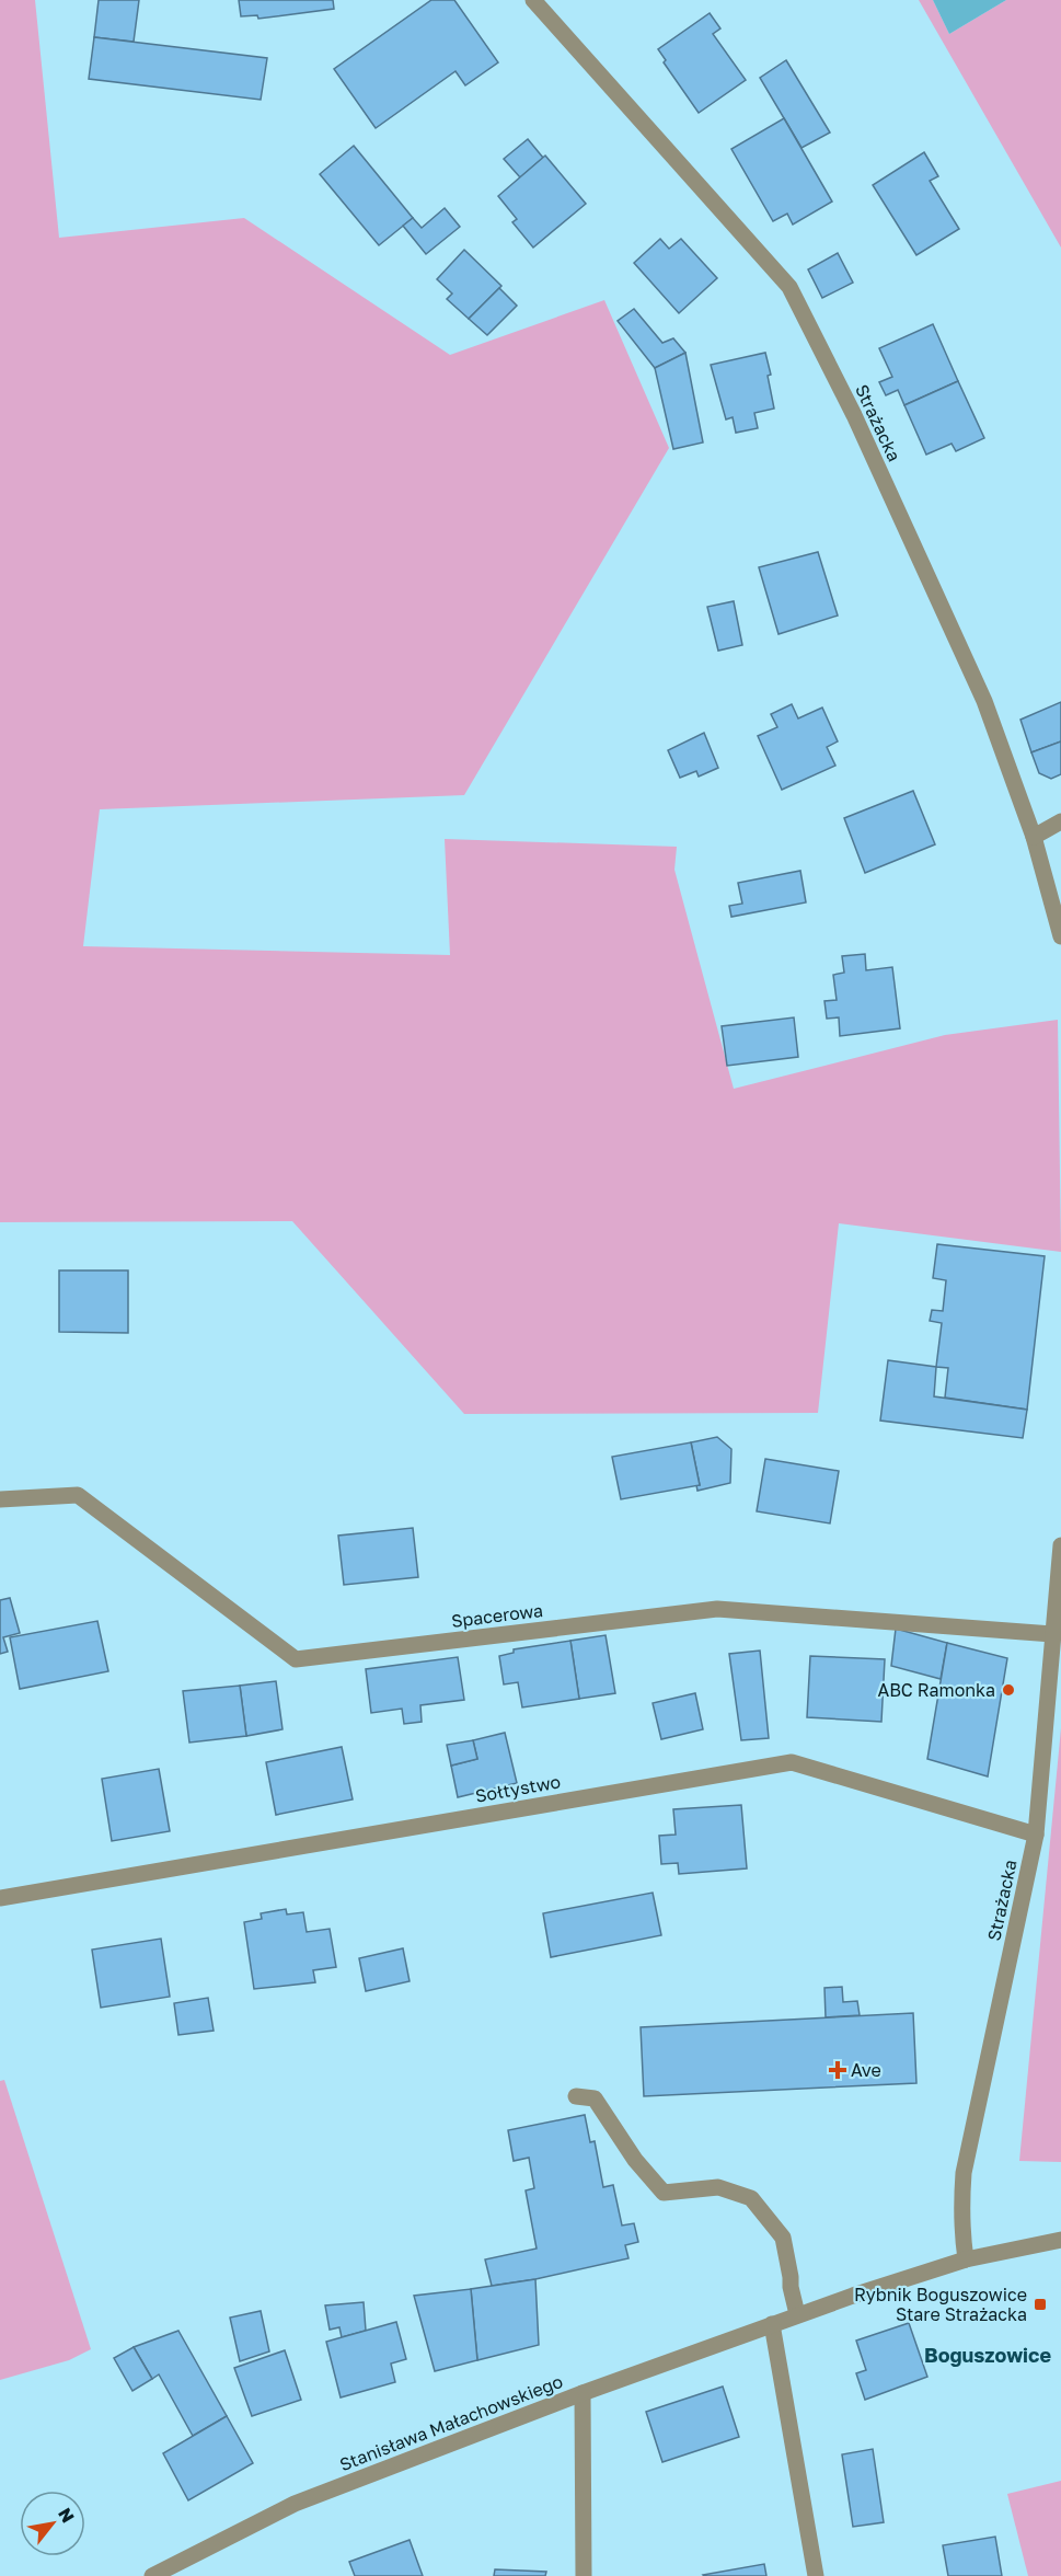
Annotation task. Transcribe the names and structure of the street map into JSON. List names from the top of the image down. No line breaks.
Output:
{"streets":{"street":["Strażacka","Spacerowa","Sołtystwo","Stanisława Małachowskiego"]},"crossings":[["Strażacka","Spacerowa"],["Strażacka","Sołtystwo"],["Strażacka","Stanisława Małachowskiego"]],"districts":["Boguszowice"],"places":{"other":["ABC Ramonka"],"health":["Ave"],"transit":["Rybnik Boguszowice Stare Strażacka"]},"north":"top right"}
